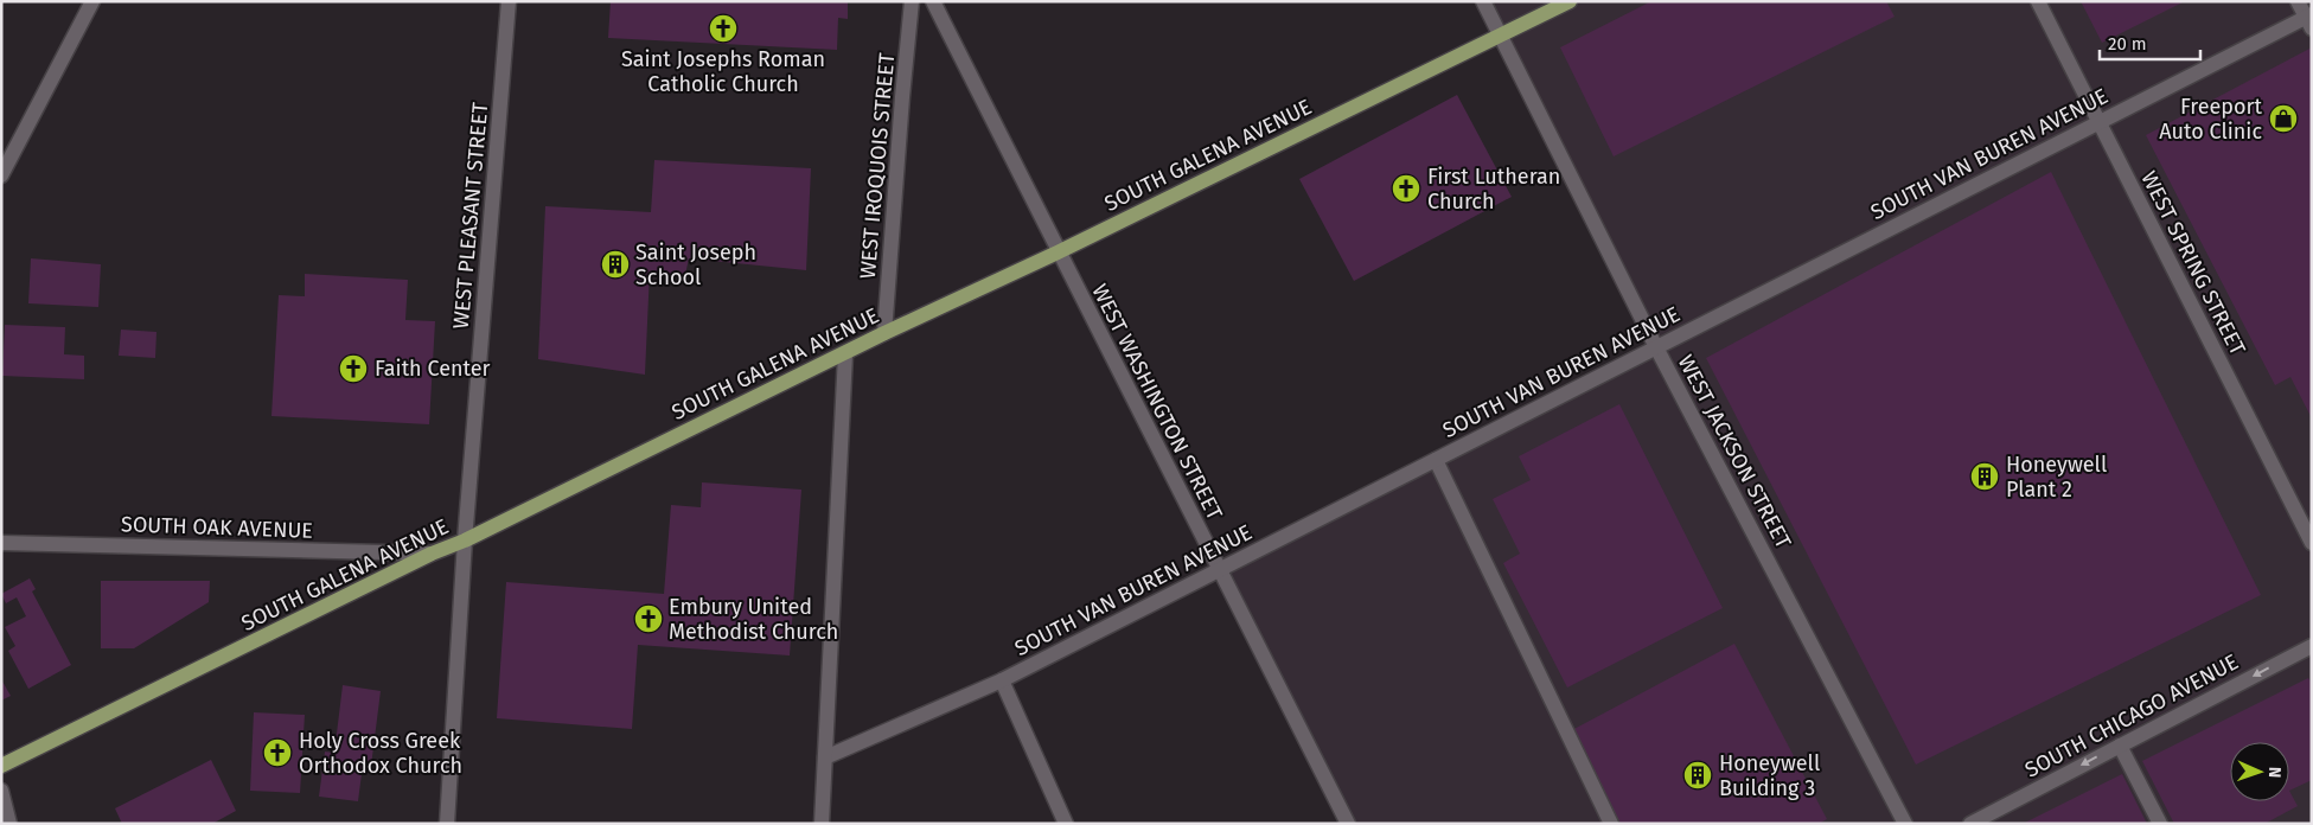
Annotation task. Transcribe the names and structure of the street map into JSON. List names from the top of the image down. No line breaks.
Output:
{"streets":{"main road":["SOUTH GALENA AVENUE"],"street":["SOUTH VAN BUREN AVENUE","WEST IROQUOIS STREET","WEST PLEASANT STREET","WEST SPRING STREET","WEST WASHINGTON STREET","WEST JACKSON STREET","SOUTH OAK AVENUE","SOUTH CHICAGO AVENUE"]},"crossings":[["SOUTH VAN BUREN AVENUE","WEST SPRING STREET"],["SOUTH VAN BUREN AVENUE","WEST WASHINGTON STREET"],["SOUTH VAN BUREN AVENUE","WEST JACKSON STREET"],["SOUTH GALENA AVENUE","WEST IROQUOIS STREET"],["SOUTH GALENA AVENUE","WEST PLEASANT STREET"],["SOUTH GALENA AVENUE","WEST WASHINGTON STREET"],["SOUTH GALENA AVENUE","WEST JACKSON STREET"],["SOUTH GALENA AVENUE","SOUTH OAK AVENUE"]],"one_way":["SOUTH CHICAGO AVENUE"],"places":{"church":["Saint Josephs Roman Catholic Church","First Lutheran Church","Faith Center","Embury United Methodist Church","Holy Cross Greek Orthodox Church"],"shop":["Freeport Auto Clinic"],"building":["Saint Joseph School","Honeywell Plant 2","Honeywell Building 3"]},"scale_bar":"20 m","north":"right"}
